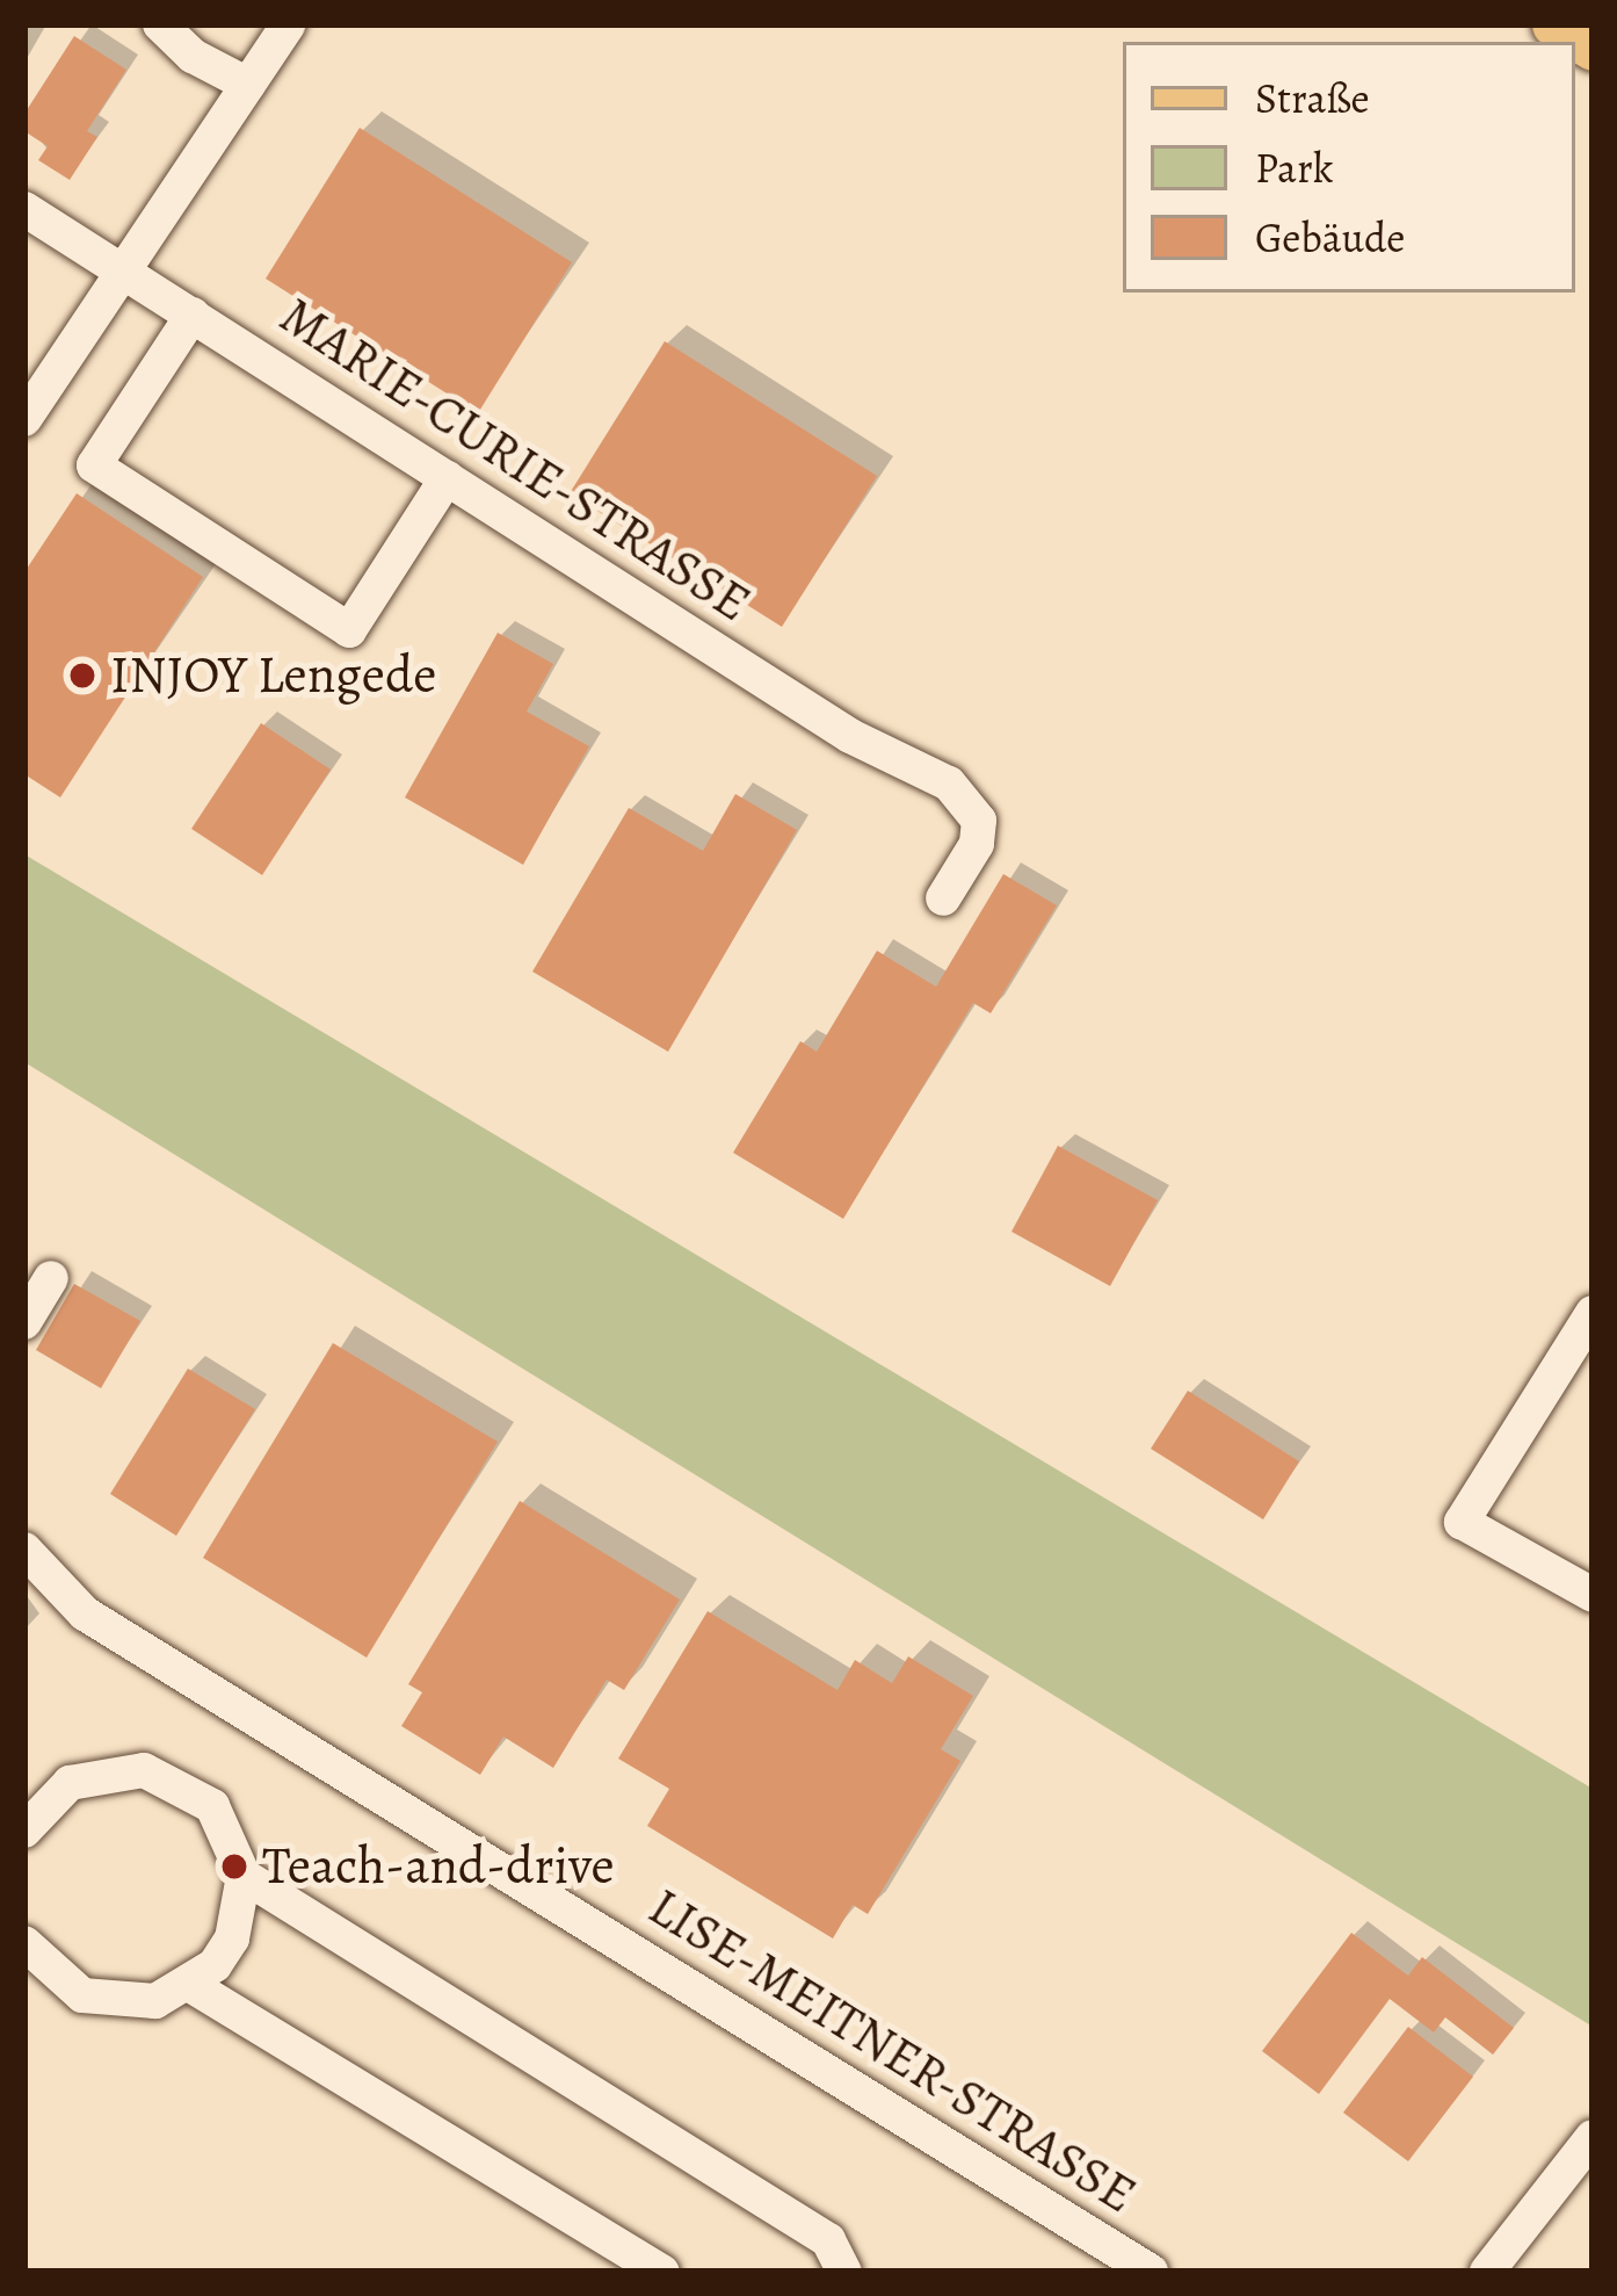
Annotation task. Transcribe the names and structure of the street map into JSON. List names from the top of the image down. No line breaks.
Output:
{"streets":{"street":["MARIE-CURIE-STRASSE","LISE-MEITNER-STRASSE"]},"places":["INJOY Lengede","Teach-and-drive"],"legend":["Straße","Park","Gebäude"]}
